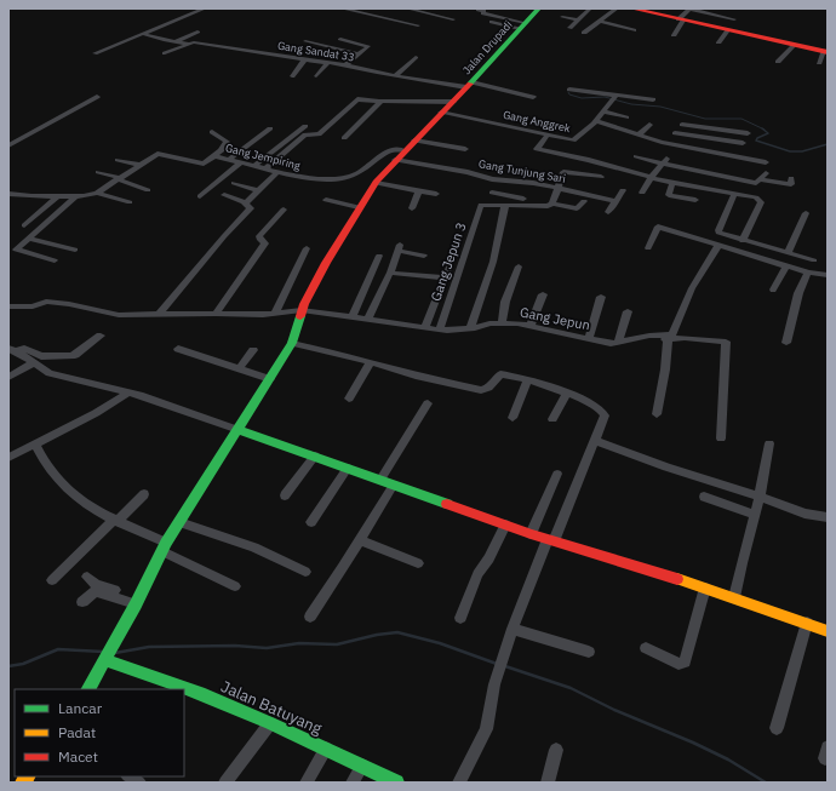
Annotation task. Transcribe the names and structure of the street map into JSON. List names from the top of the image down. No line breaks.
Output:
{"streets":{"street":["Jalan Drupadi","Gang Sandat 33","Gang Anggrek","Gang Jempiring","Gang Tunjung Sari","Gang Jepun 3","Gang Jepun","Jalan Batuyang"]},"crossings":[["Jalan Drupadi","Gang Sandat 33"],["Jalan Drupadi","Gang Anggrek"],["Jalan Drupadi","Gang Jempiring"],["Jalan Drupadi","Gang Tunjung Sari"],["Jalan Drupadi","Gang Jepun"],["Jalan Drupadi","Jalan Batuyang"],["Gang Anggrek","Gang Jempiring"],["Gang Jepun 3","Gang Jepun"]],"legend":["Lancar","Padat","Macet"]}
